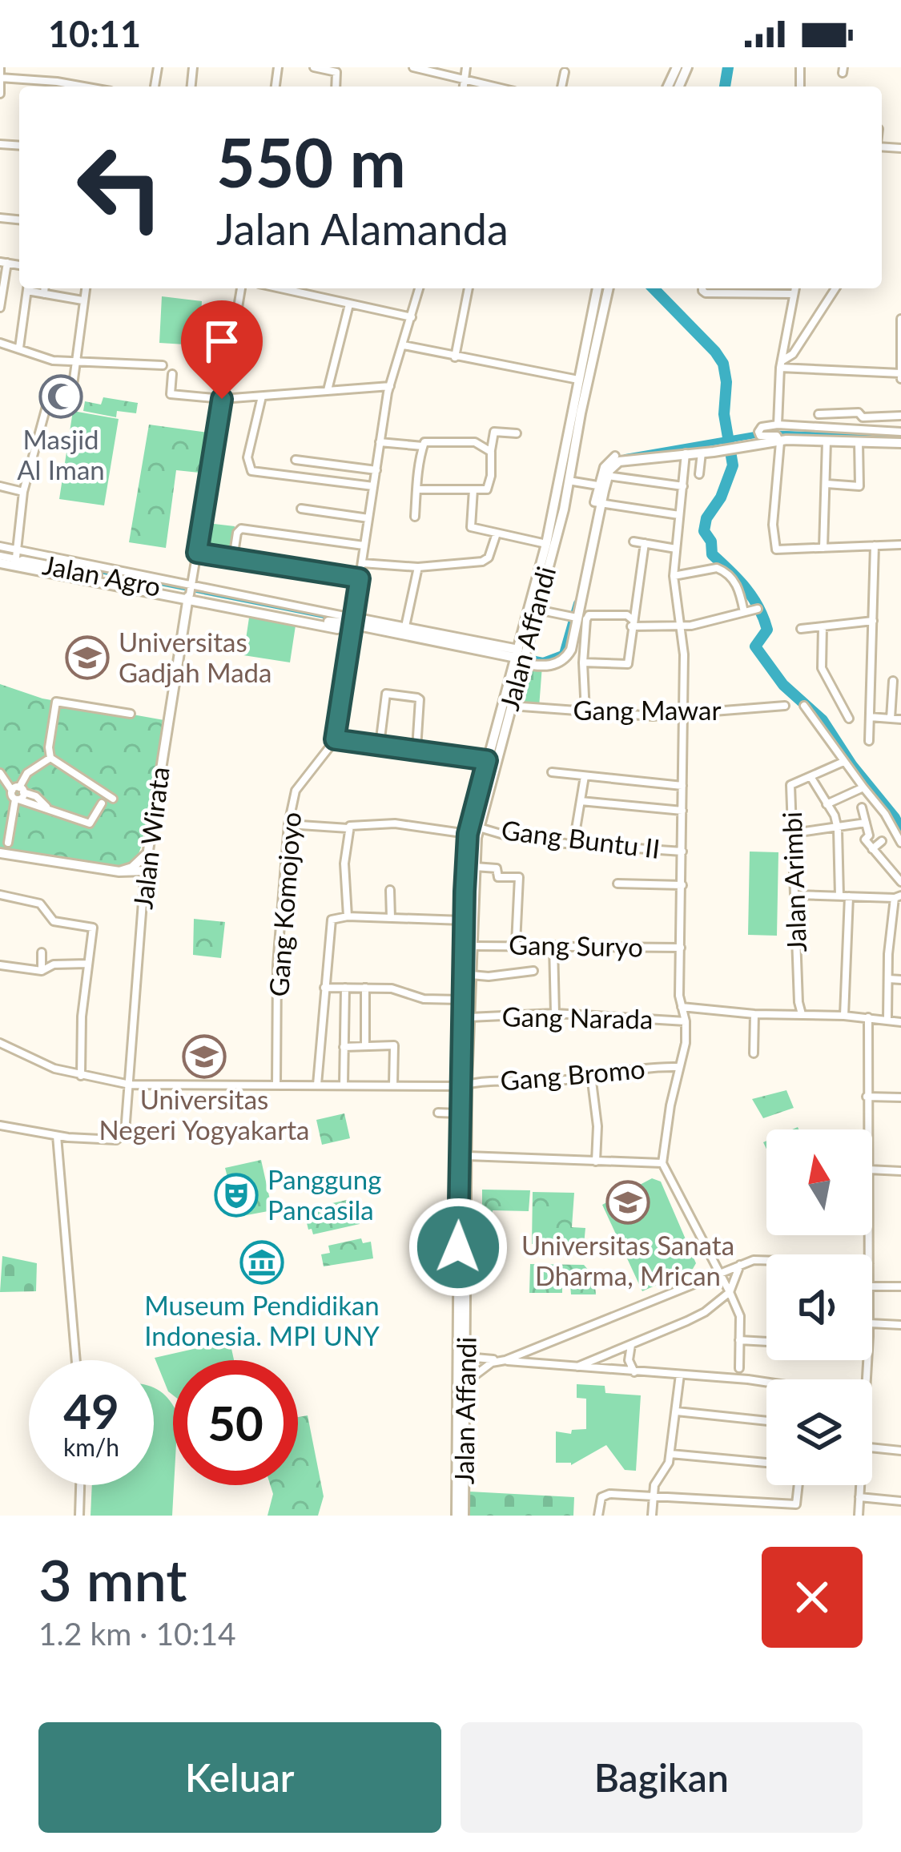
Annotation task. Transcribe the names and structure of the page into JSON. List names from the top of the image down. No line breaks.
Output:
{"streets":{"main road":["Jalan Agro","Jalan Affandi","Jalan Wirata"],"street":["Gang Mawar","Gang Buntu II","Jalan Arimbi","Gang Komojoyo","Gang Suryo","Gang Narada","Gang Bromo"]},"crossings":[["Jalan Agro","Jalan Wirata"],["Jalan Affandi","Gang Mawar"],["Jalan Affandi","Gang Buntu II"],["Jalan Affandi","Gang Suryo"],["Jalan Affandi","Gang Narada"],["Jalan Affandi","Gang Bromo"],["Jalan Wirata","Gang Bromo"],["Gang Komojoyo","Gang Bromo"]],"places":{"mosque":["Masjid Al Iman"],"school or university":["Universitas Gadjah Mada","Universitas Negeri Yogyakarta","Universitas Sanata Dharma, Mrican"],"theatre":["Panggung Pancasila"],"museum":["Museum Pendidikan Indonesia. MPI UNY"]},"north":"top","page":{"status":"10:11","turn":["550 m","Jalan Alamanda"],"speed":"49 km/h","limit":"50","heading":["3 mnt","1.2 km · 10:14"],"buttons":["Keluar","Bagikan"]}}
